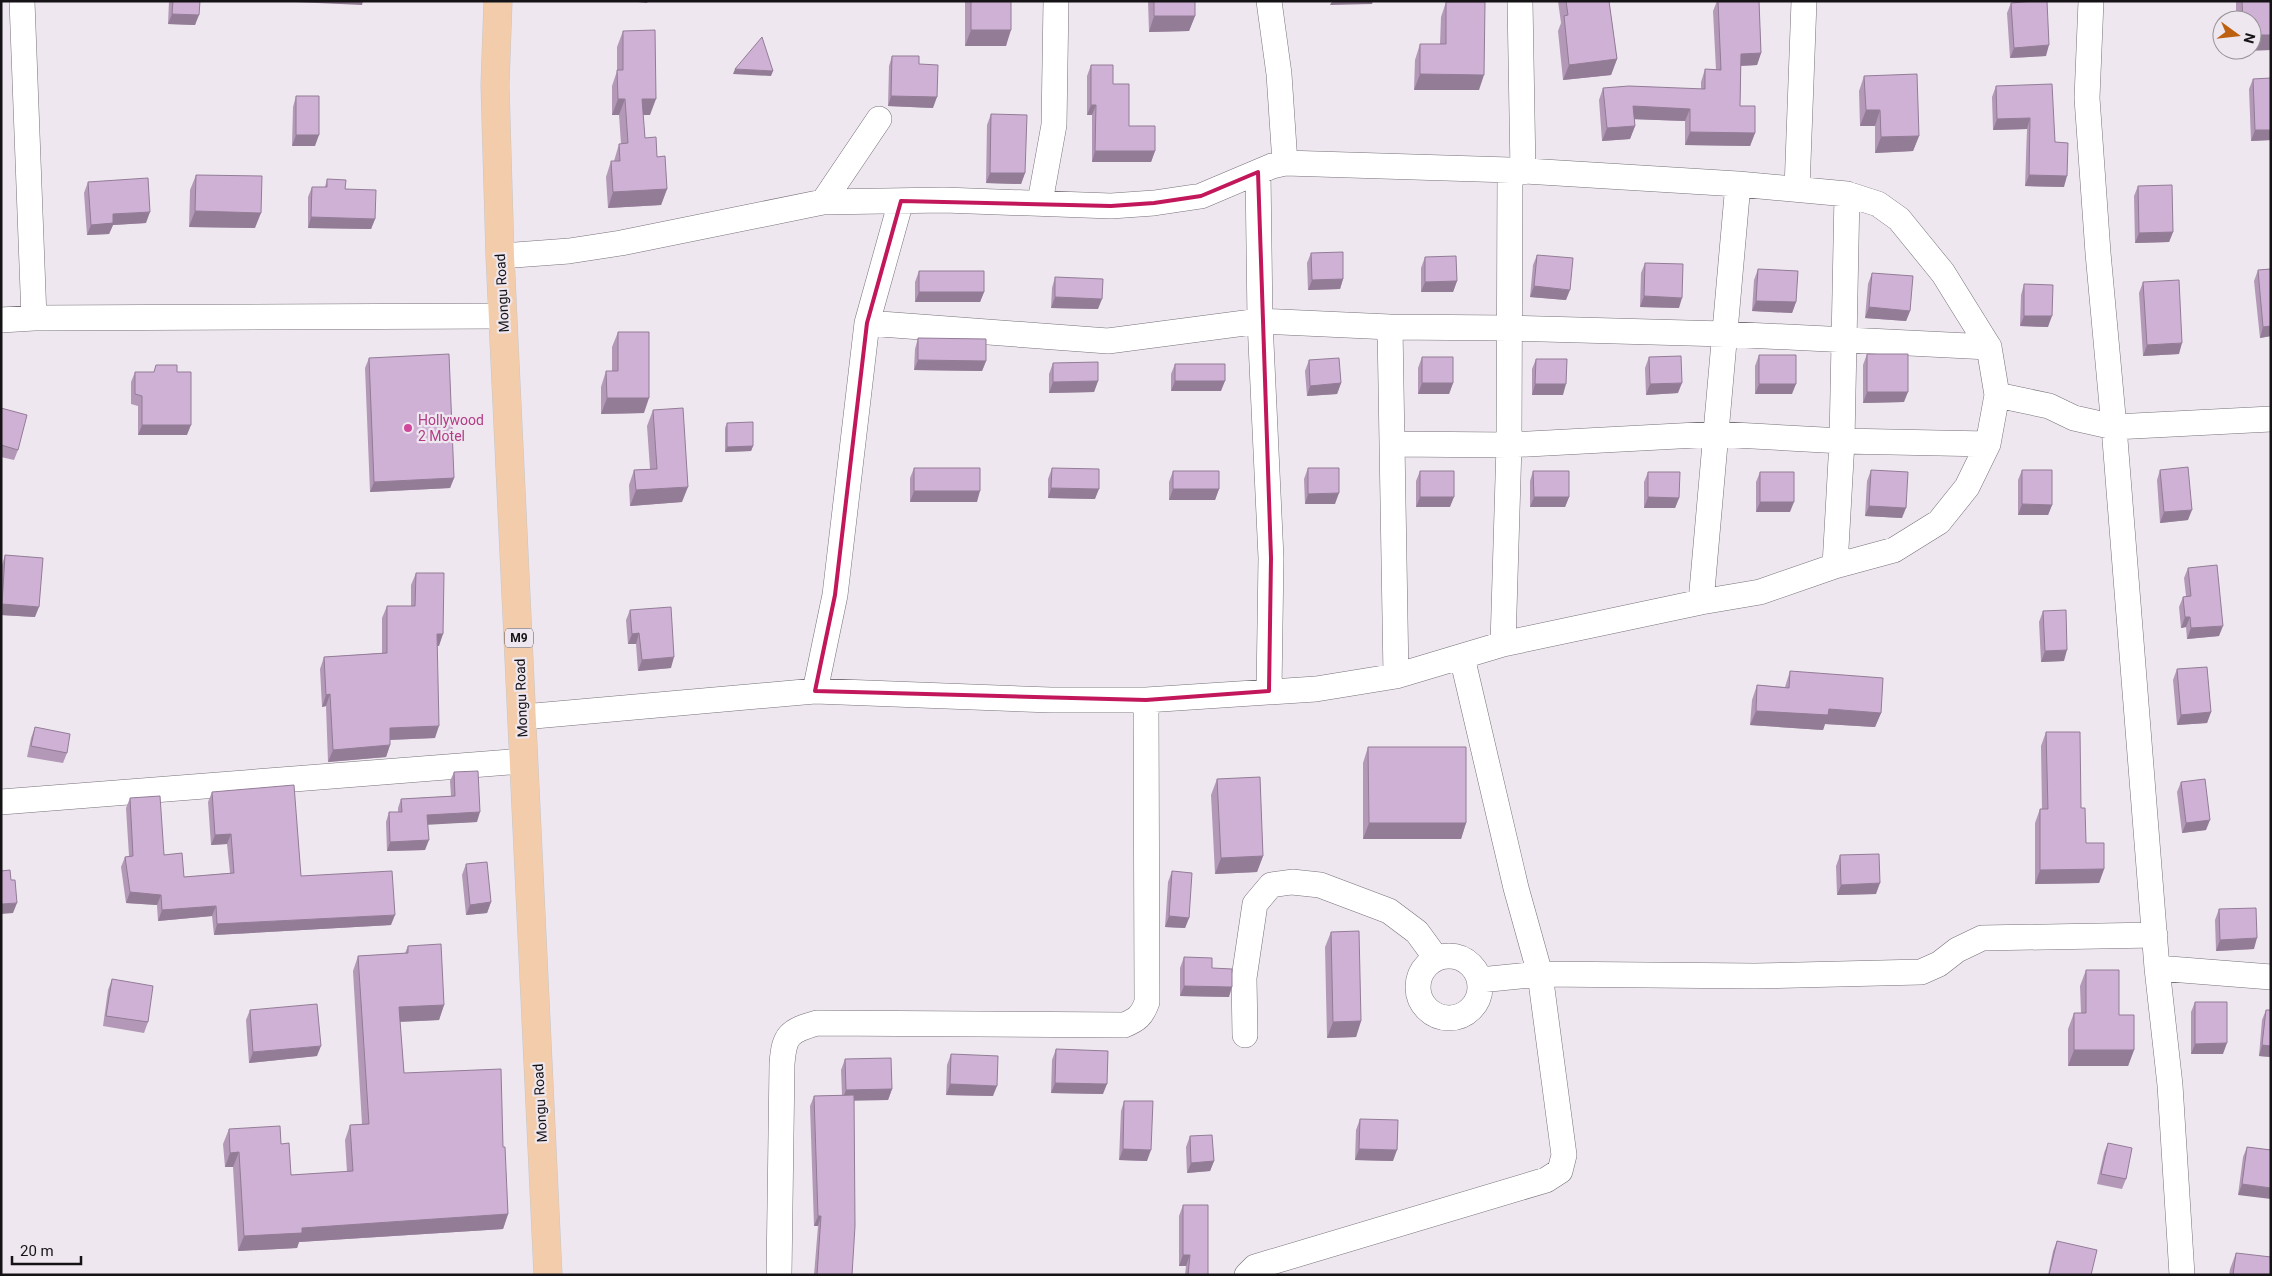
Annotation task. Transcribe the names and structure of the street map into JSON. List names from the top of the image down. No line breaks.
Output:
{"streets":{"main road":["Mongu Road","M9"]},"places":["Hollywood 2 Motel"],"scale_bar":"20 m","north":"right"}
